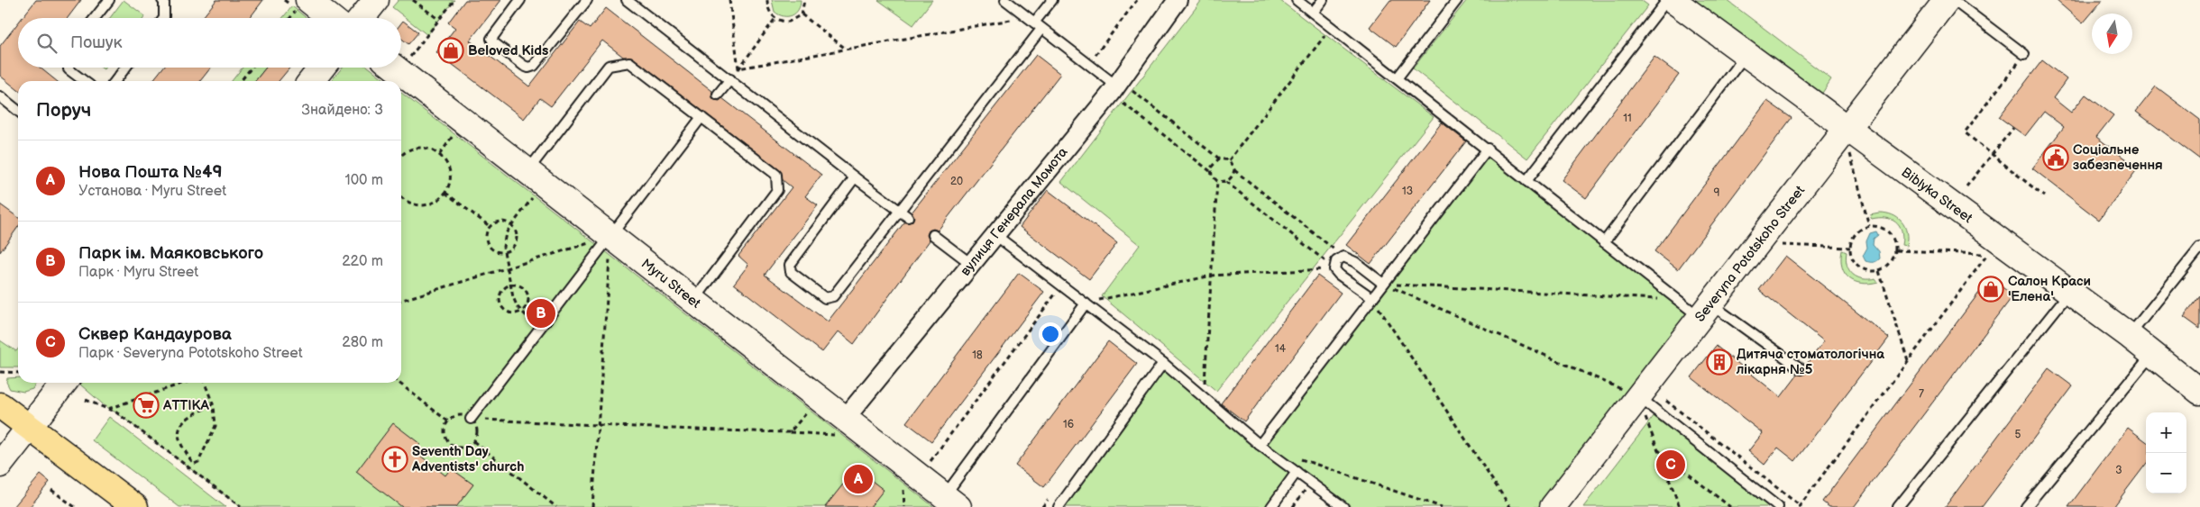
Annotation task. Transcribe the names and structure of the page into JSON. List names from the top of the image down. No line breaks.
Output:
{"streets":{"street":["Biblyka Street","вулиця Генерала Момота","Severyna Pototskoho Street","Myru Street"]},"crossings":[["Biblyka Street","Severyna Pototskoho Street"],["вулиця Генерала Момота","Myru Street"]],"places":{"shop":["Beloved Kids","Салон Краси 'Елена'"],"public building":["Соціальне забезпечення"],"building":["Дитяча стоматологiчна лiкарня №5"],"supermarket":["АТТІКА"],"church":["Seventh Day Adventists' church"]},"house_numbers":["11","20","13","9","14","18","7","16","5","3"],"north":"bottom","page":{"search":"Пошук","heading":["Поруч","Знайдено: 3"],"list":[{"mark":"A","name":"Нова Пошта №49","note":"Установа · Myru Street","value":"100 m"},{"mark":"B","name":"Парк ім. Маяковського","note":"Парк · Myru Street","value":"220 m"},{"mark":"C","name":"Сквер Кандаурова","note":"Парк · Severyna Pototskoho Street","value":"280 m"}],"pins":["B","C","A"],"map_buttons":["+","−"]}}
